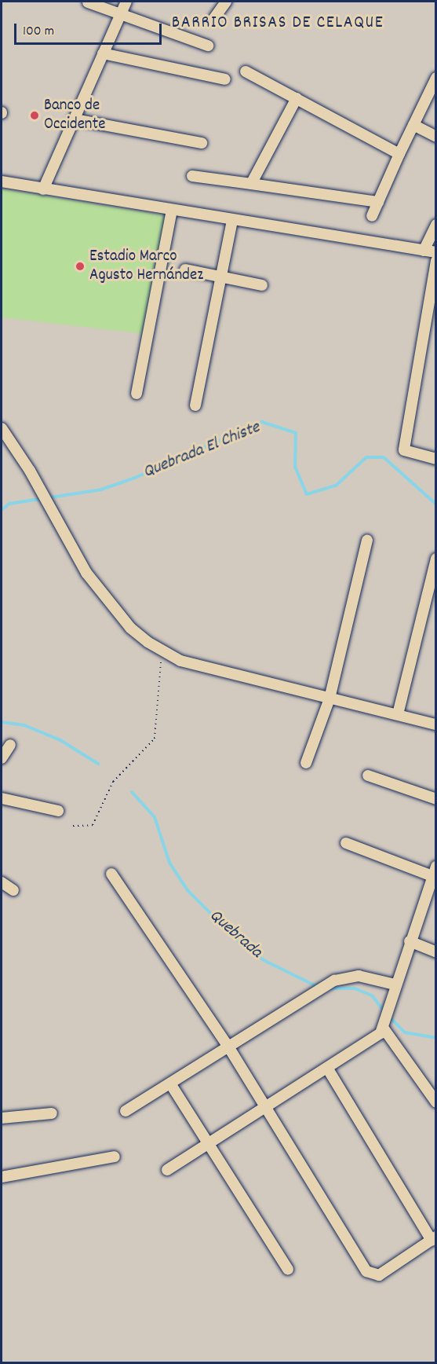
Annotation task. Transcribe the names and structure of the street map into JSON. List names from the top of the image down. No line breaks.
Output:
{"districts":["BARRIO BRISAS DE CELAQUE"],"water":["Quebrada El Chiste","Quebrada"],"places":["Banco de Occidente","Estadio Marco Agusto Hernández"],"scale_bar":"100 m"}
